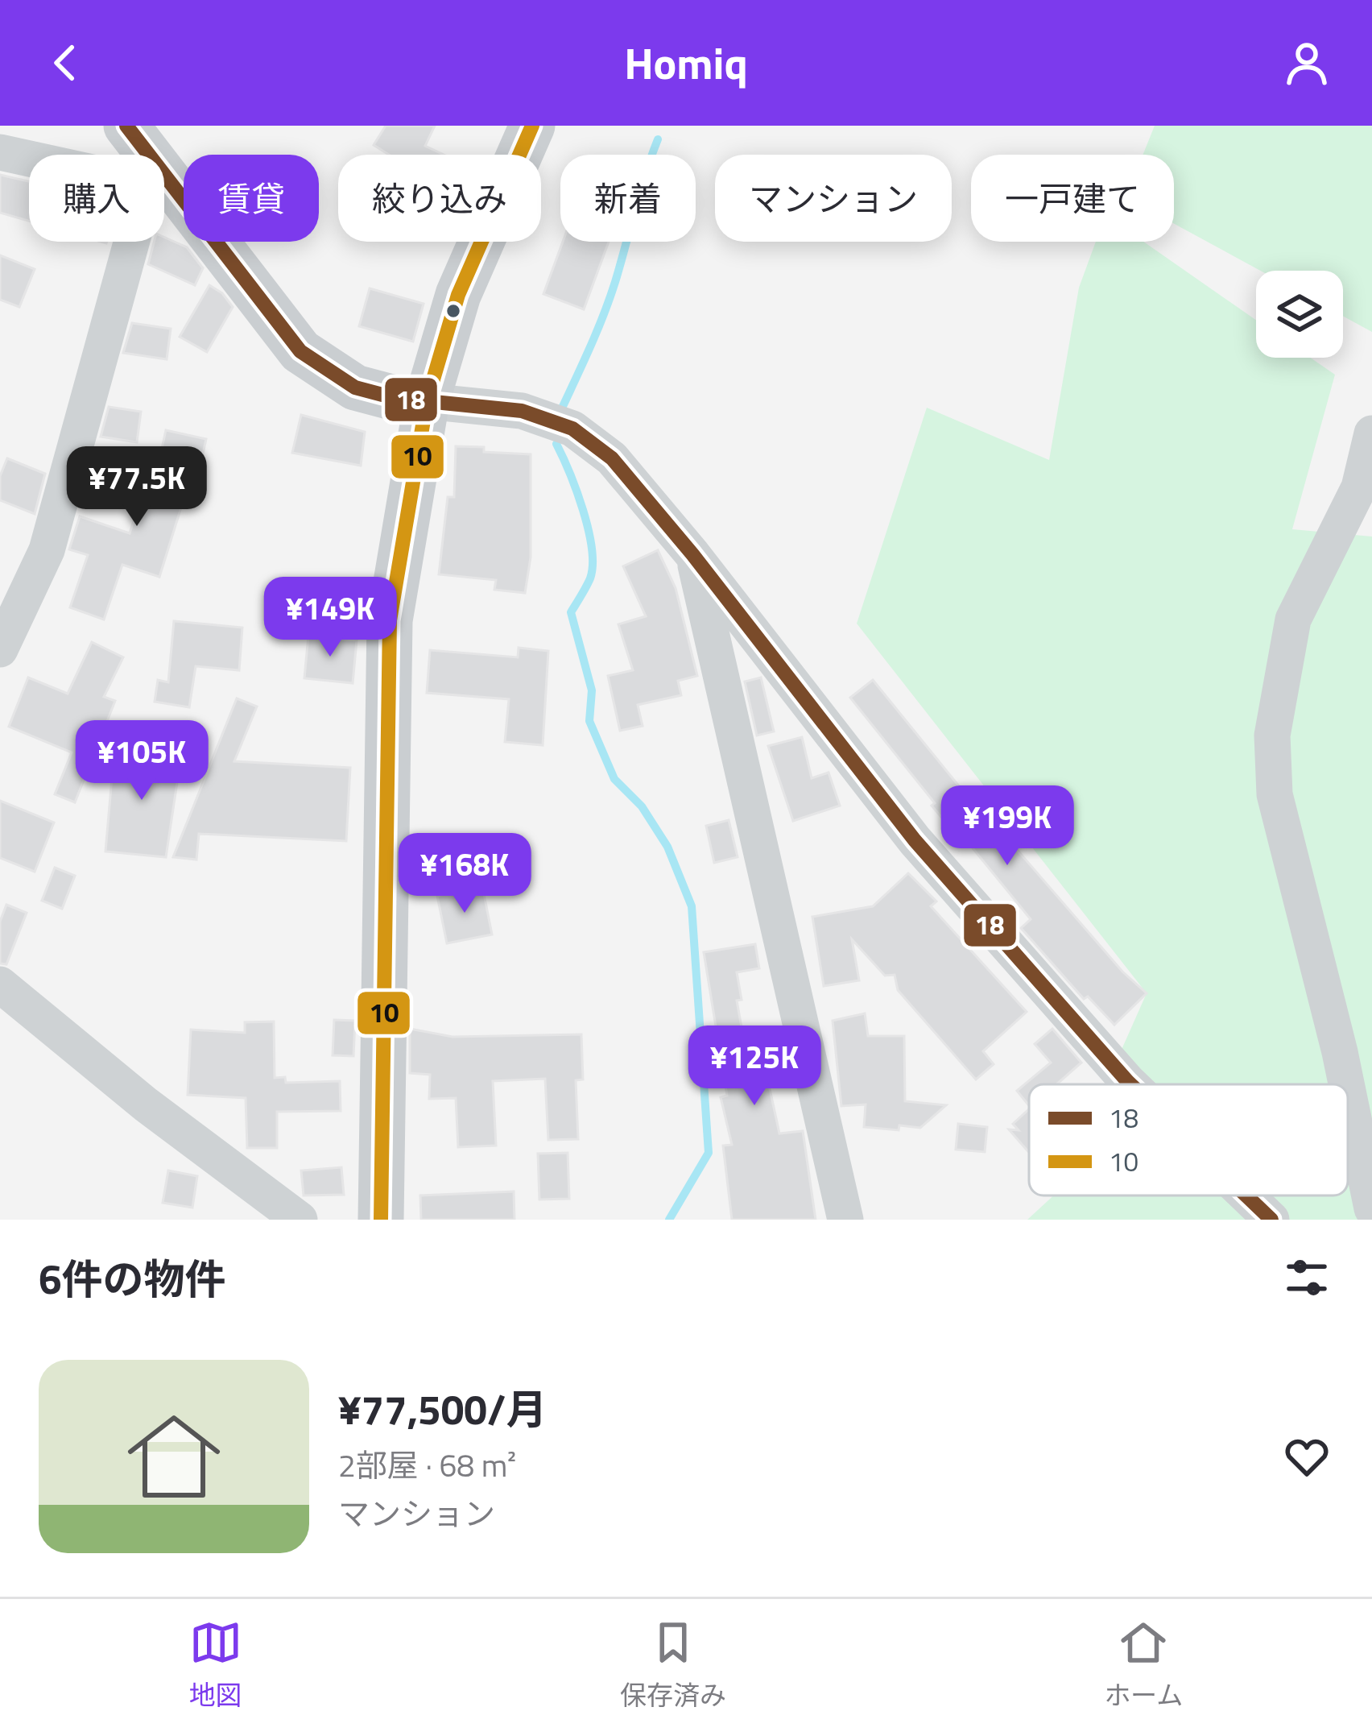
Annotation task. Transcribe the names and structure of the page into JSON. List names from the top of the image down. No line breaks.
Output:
{"lines":["transit line 18","transit line 10"],"legend":["18","10"],"page":{"header":"Homiq","chip":["購入","賃貸","絞り込み","新着","マンション","一戸建て"],"price":["¥77.5K","¥149K","¥105K","¥199K","¥168K","¥125K"],"heading":"6件の物件","list":[{"name":"¥77,500/月","note":"2部屋 · 68 m² · マンション"}],"tabs":["地図","保存済み","ホーム"]}}
